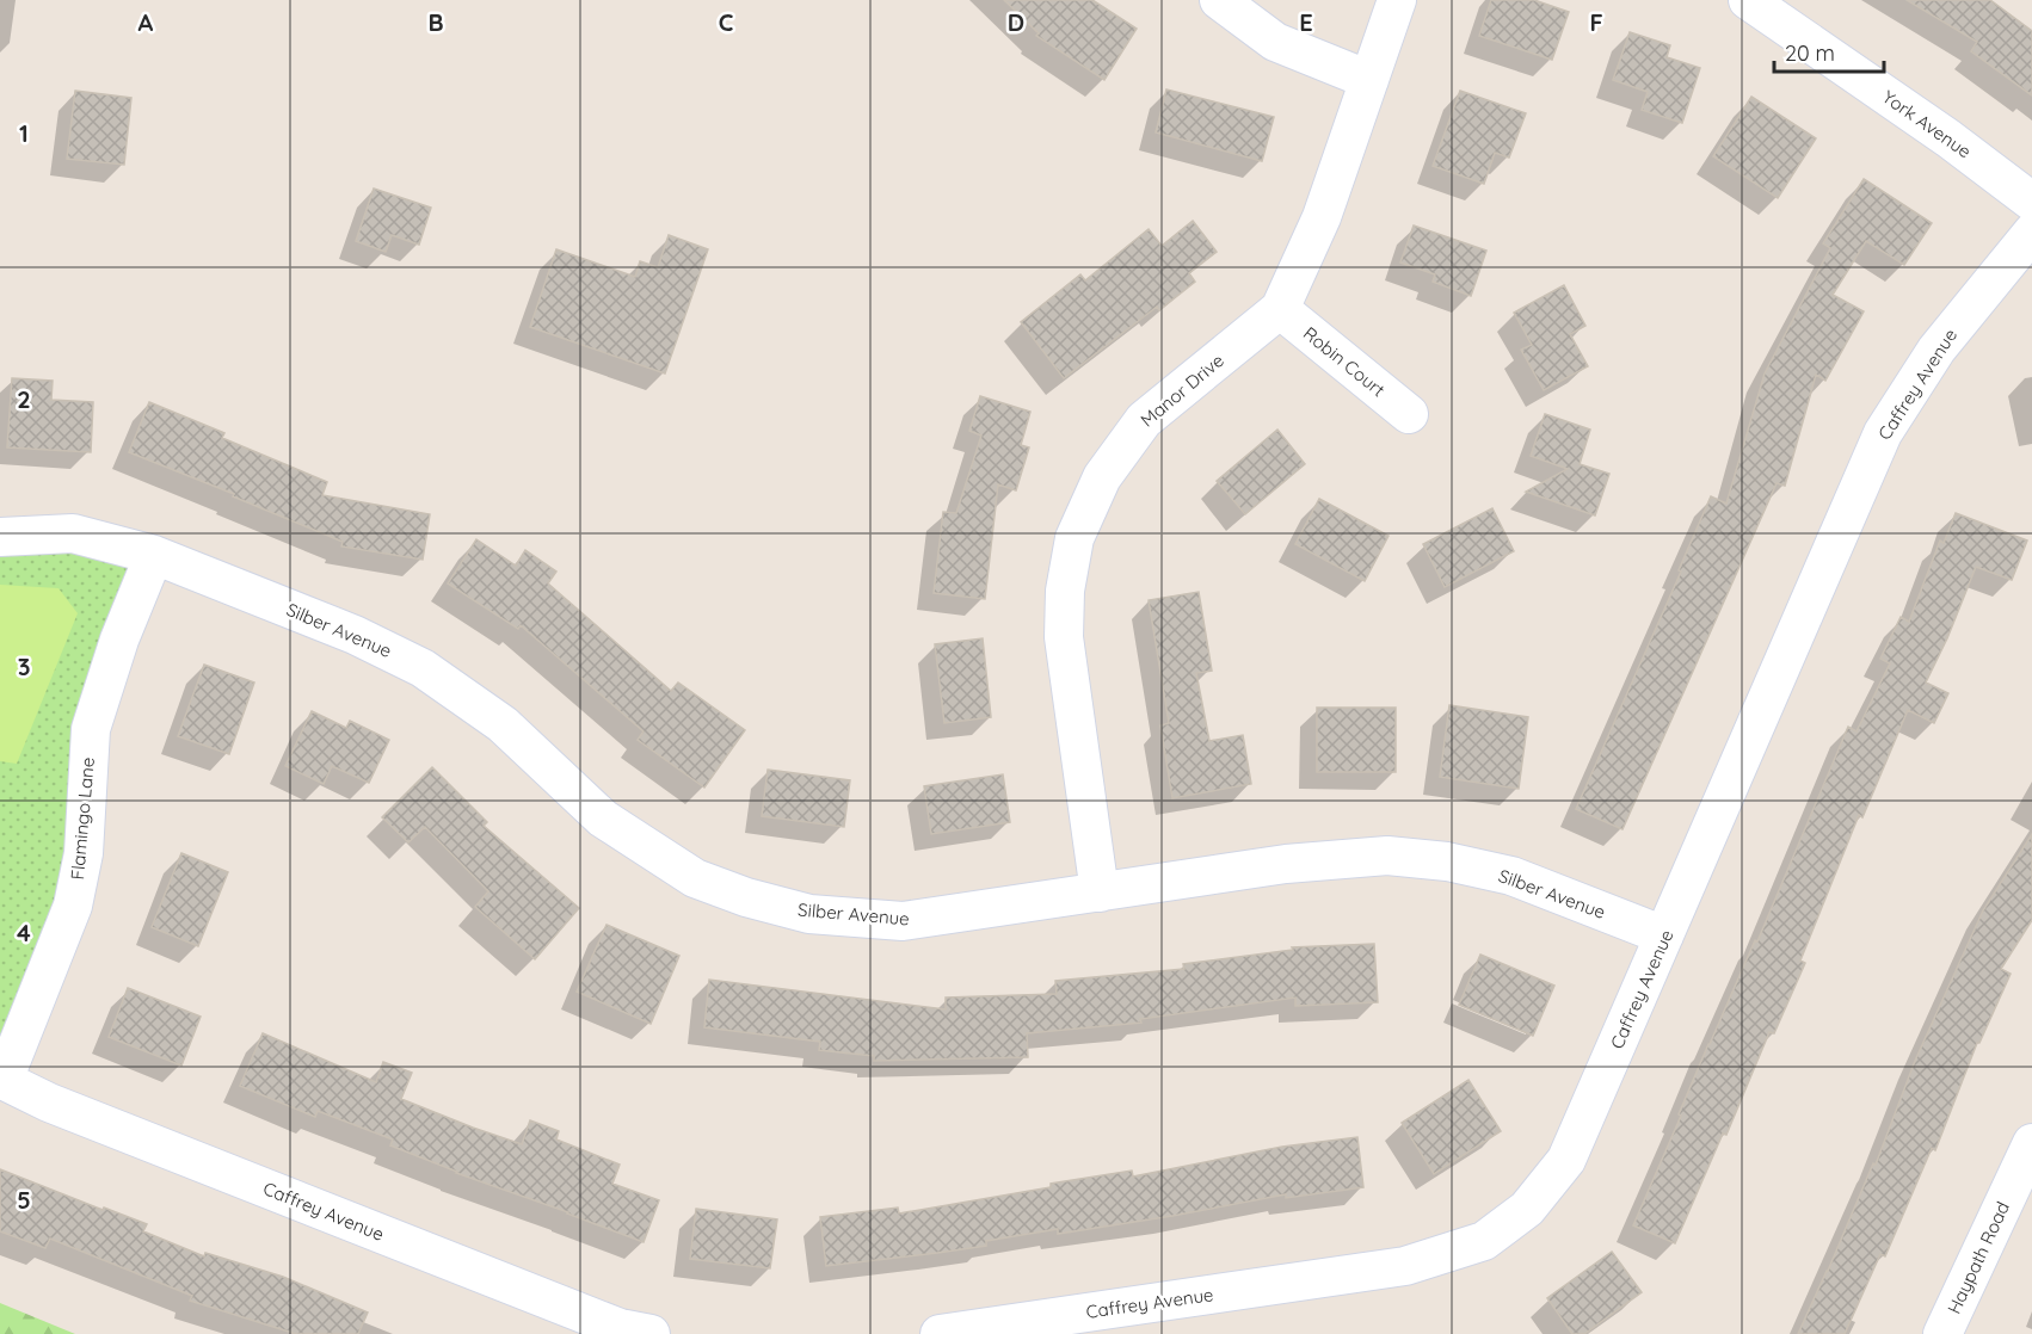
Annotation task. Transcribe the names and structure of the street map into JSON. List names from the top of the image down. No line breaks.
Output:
{"streets":{"street":["York Avenue","Robin Court","Caffrey Avenue","Manor Drive","Silber Avenue","Flamingo Lane","Haypath Road"]},"crossings":[["Robin Court","Manor Drive"],["Caffrey Avenue","Silber Avenue"],["Caffrey Avenue","Flamingo Lane"],["Manor Drive","Silber Avenue"],["Silber Avenue","Flamingo Lane"]],"scale_bar":"20 m","grid":{"columns":["A","B","C","D","E","F"],"rows":["1","2","3","4","5"]}}
